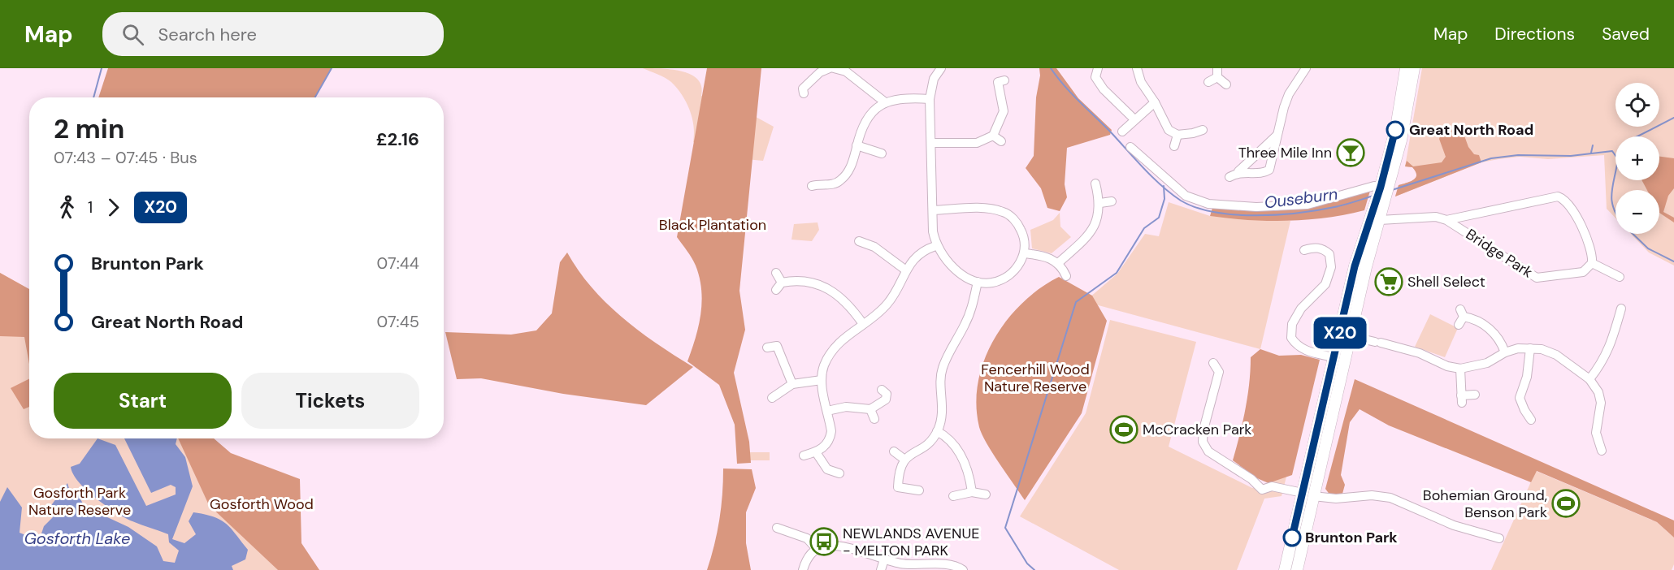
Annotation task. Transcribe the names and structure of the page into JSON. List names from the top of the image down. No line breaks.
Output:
{"streets":{"street":["Bridge Park"]},"water":["Ouseburn","Gosforth Lake"],"parks":["Black Plantation","Fencerhill Wood Nature Reserve","Gosforth Park Nature Reserve","Gosforth Wood"],"places":{"other":["Great North Road","Brunton Park"],"bar":["Three Mile Inn"],"supermarket":["Shell Select"],"sports":["McCracken Park","Bohemian Ground, Benson Park"],"bus stop":["NEWLANDS AVENUE - MELTON PARK"]},"lines":["bus line X20"],"page":{"header":"Map","search":"Search here","nav":["Map","Directions","Saved"],"on_map":"X20","map_buttons":["+","−"],"heading":["2 min","07:43 – 07:45 · Bus","£2.16"],"legs":["1","X20"],"list":[{"name":"Brunton Park","value":"07:44"},{"name":"Great North Road","value":"07:45"}],"buttons":["Start","Tickets"]}}
